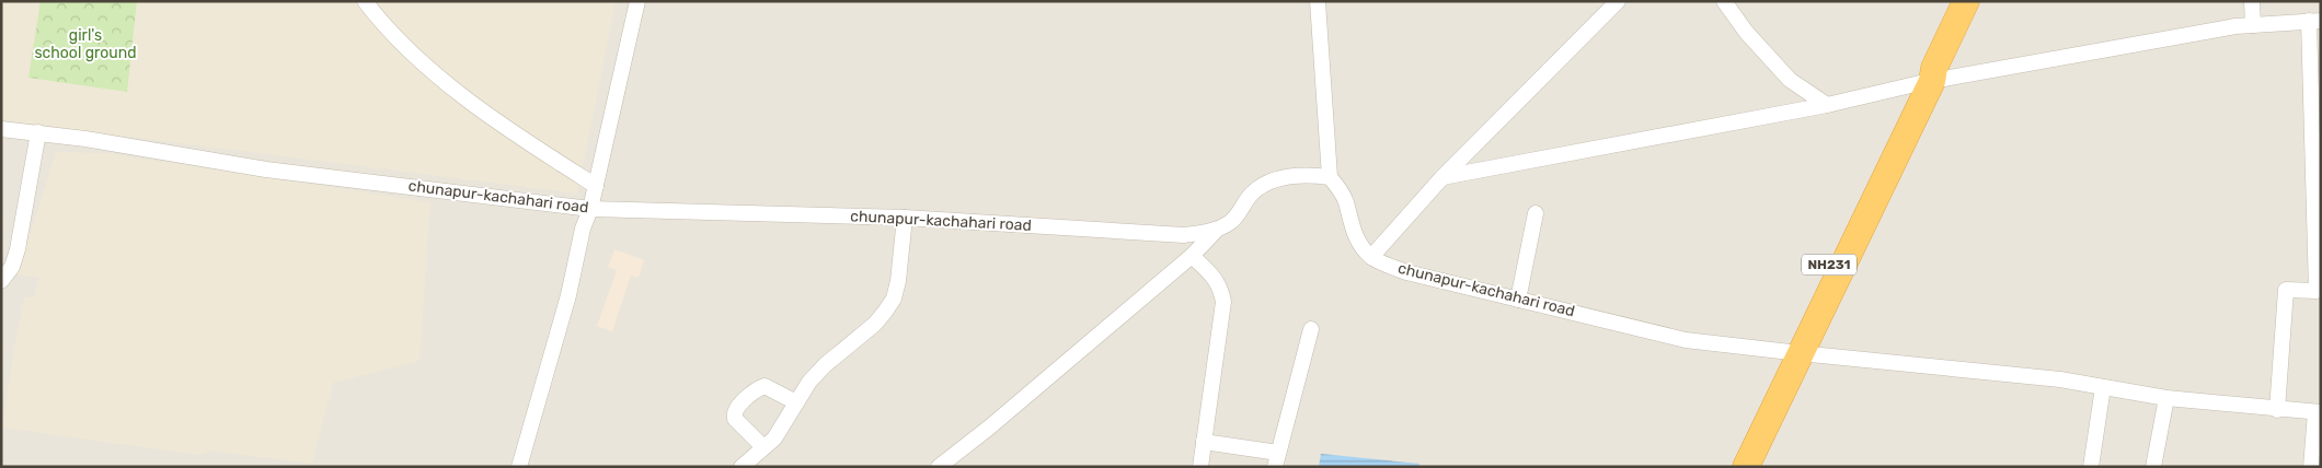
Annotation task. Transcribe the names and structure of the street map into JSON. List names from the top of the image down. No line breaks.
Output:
{"streets":{"highway":["NH231"],"street":["chunapur-kachahari road"]},"crossings":[["chunapur-kachahari road","NH231"]],"parks":["girl's school ground"]}
